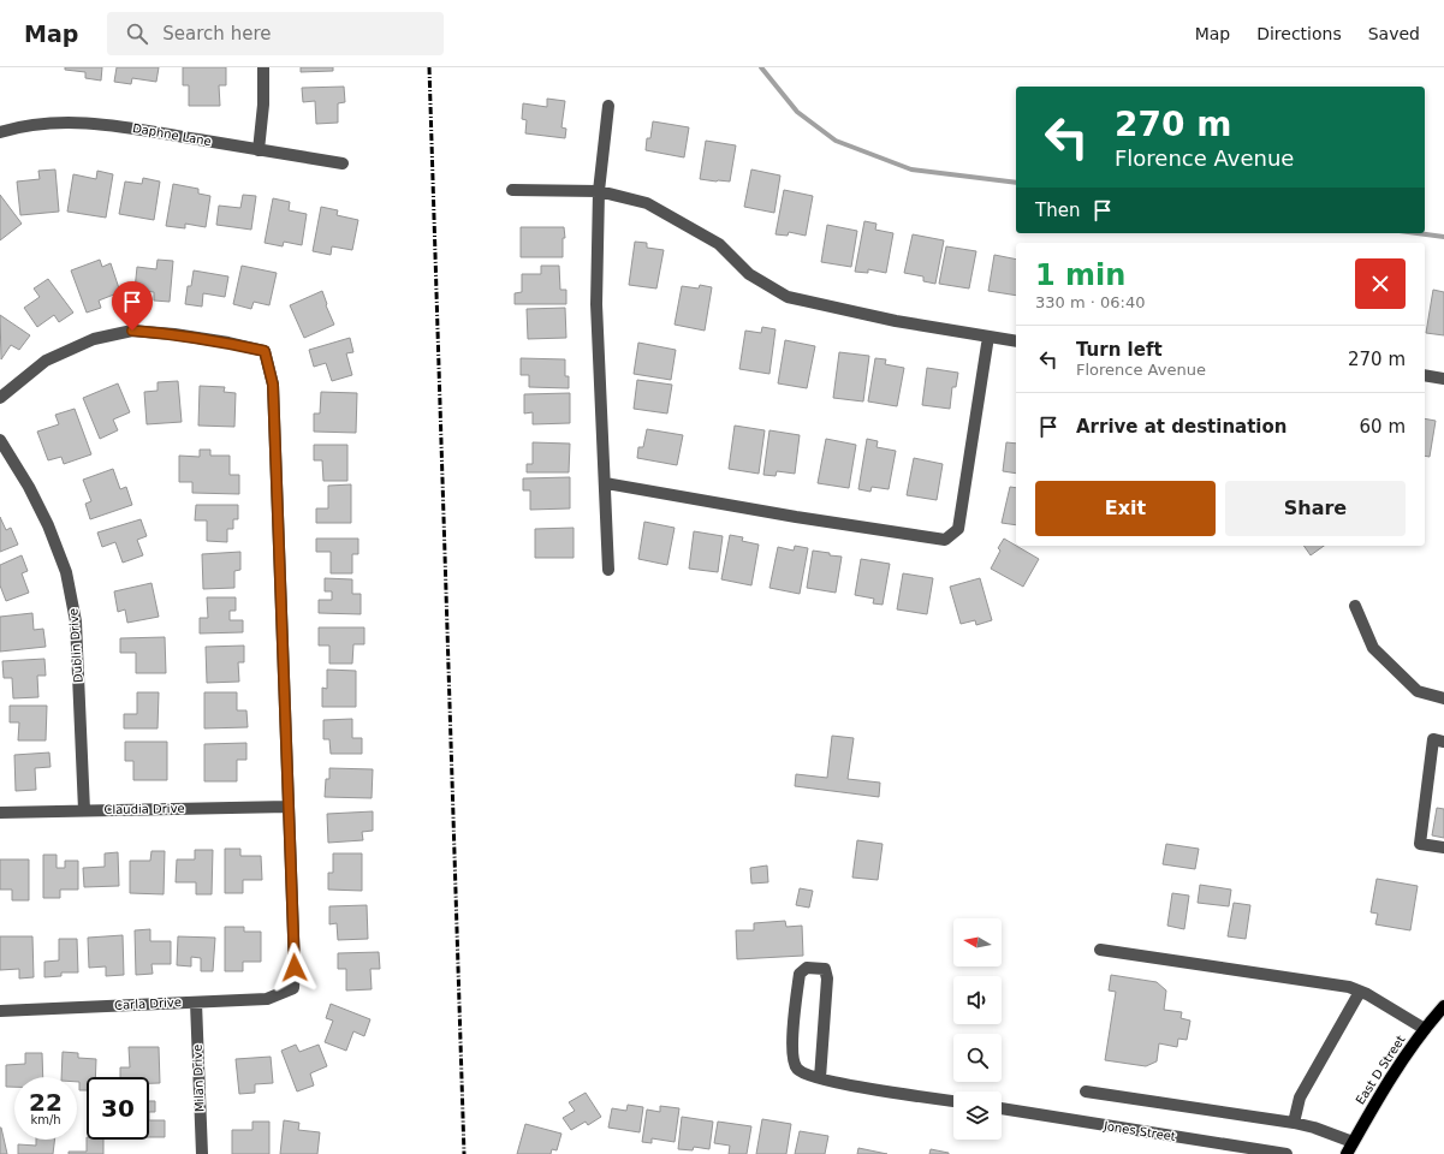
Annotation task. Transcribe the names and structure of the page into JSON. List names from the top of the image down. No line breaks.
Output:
{"streets":{"main road":["East D Street"],"street":["Daphne Lane","Dublin Drive","Claudia Drive","Carla Drive","Milan Drive","Jones Street"]},"crossings":[["Dublin Drive","Claudia Drive"],["Claudia Drive","Carla Drive"],["Carla Drive","Milan Drive"]],"north":"left","page":{"header":"Map","search":"Search here","nav":["Map","Directions","Saved"],"turn":["270 m","Florence Avenue"],"then":"Then","heading":["1 min","330 m · 06:40"],"list":[{"name":"Turn left","note":"Florence Avenue","value":"270 m"},{"name":"Arrive at destination","value":"60 m"}],"buttons":["Exit","Share"],"speed":"22 km/h","limit":"30"}}
